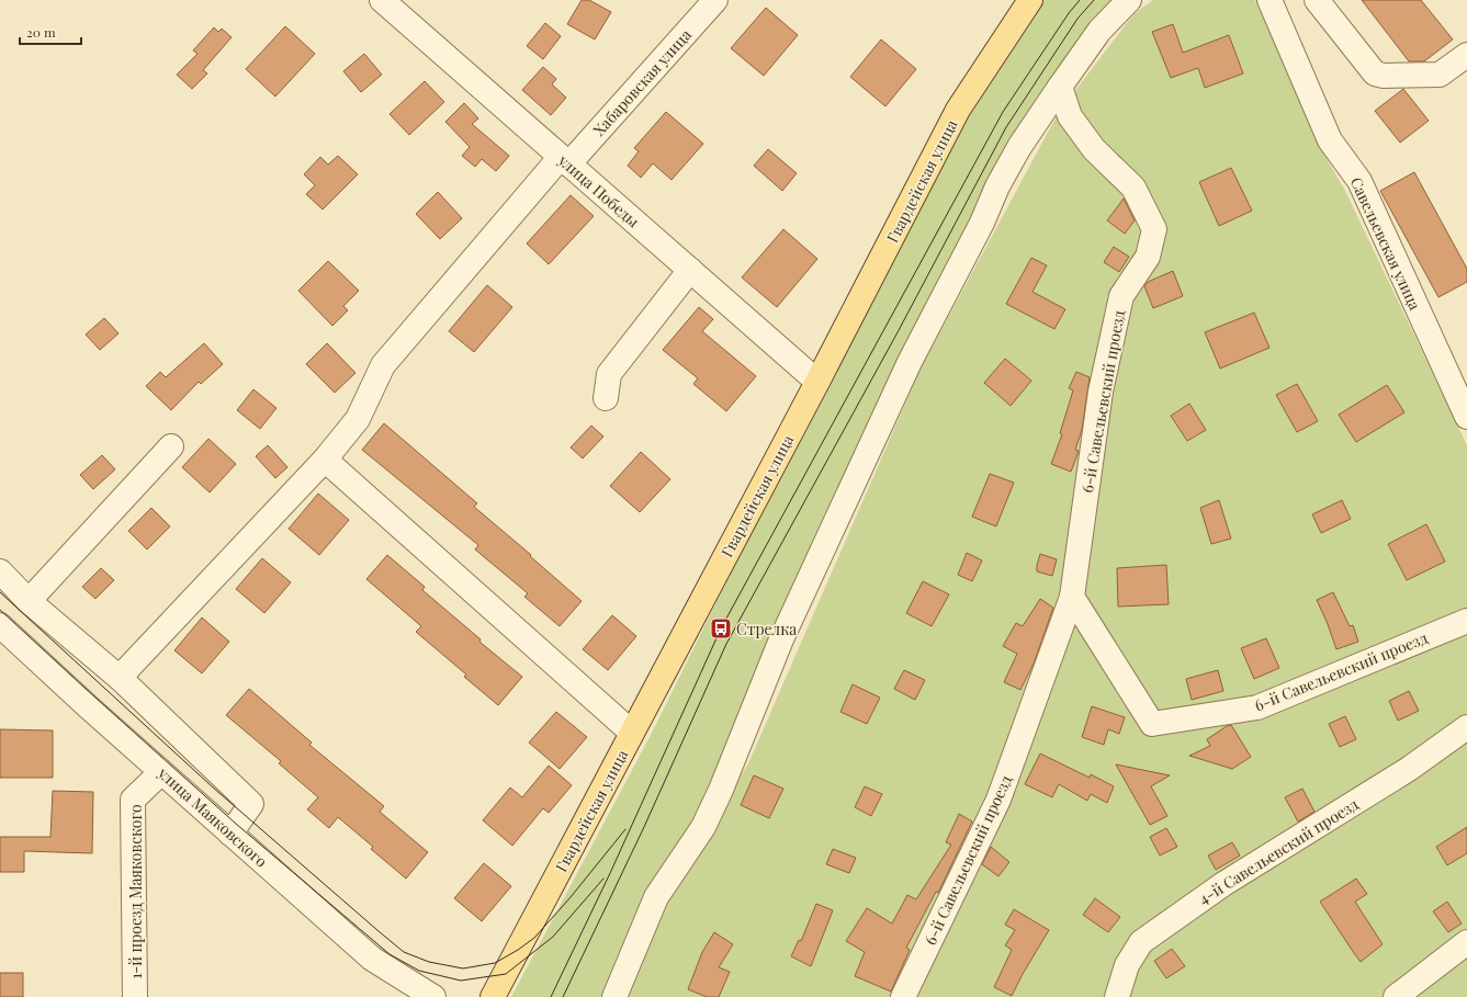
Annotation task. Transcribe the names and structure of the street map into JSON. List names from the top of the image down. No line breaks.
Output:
{"streets":{"main road":["Гвардейская улица"],"street":["Хабаровская улица","улица Победы","Савельевская улица","6-й Савельевский проезд","улица Маяковского","4-й Савельевский проезд","1-й проезд Маяковского"]},"crossings":[["Хабаровская улица","улица Победы"],["Гвардейская улица","улица Победы"],["улица Маяковского","1-й проезд Маяковского"]],"places":{"bus stop":["Стрелка"]},"scale_bar":"20 m"}
